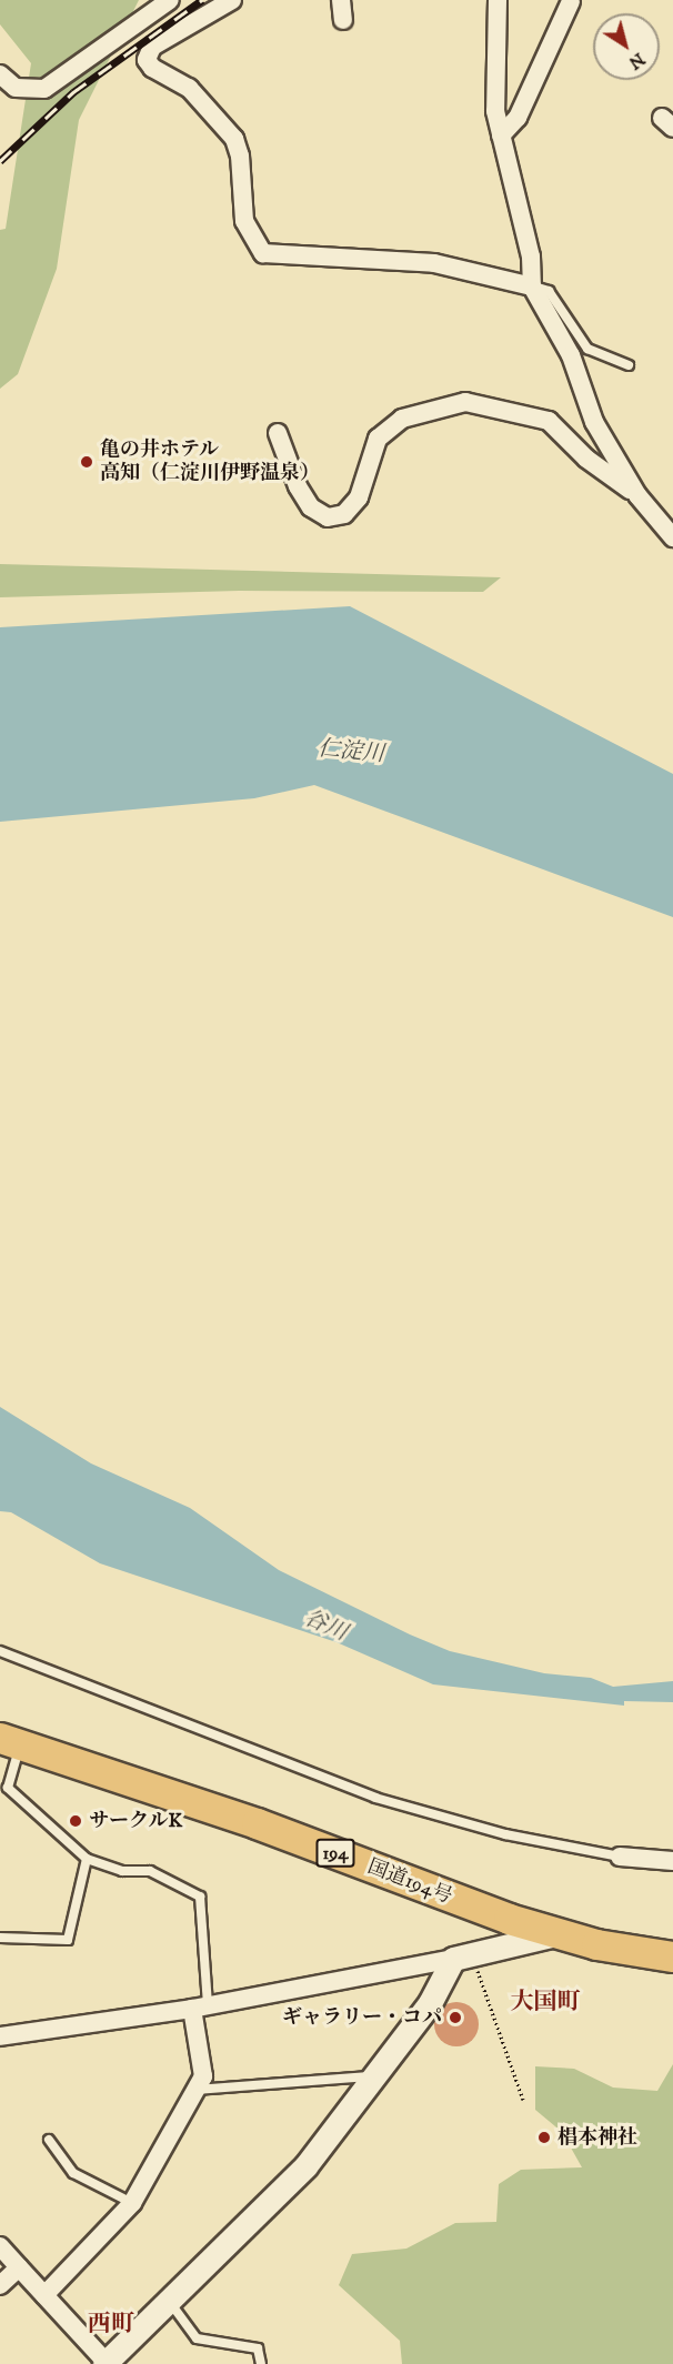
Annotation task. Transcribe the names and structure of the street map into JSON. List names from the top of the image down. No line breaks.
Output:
{"streets":{"highway":["194","国道194号"]},"districts":["大国町","西町"],"water":["仁淀川","谷川"],"places":["亀の井ホテル 高知（仁淀川伊野温泉）","サークルK","ギャラリー・コパ","椙本神社"],"north":"bottom right"}
